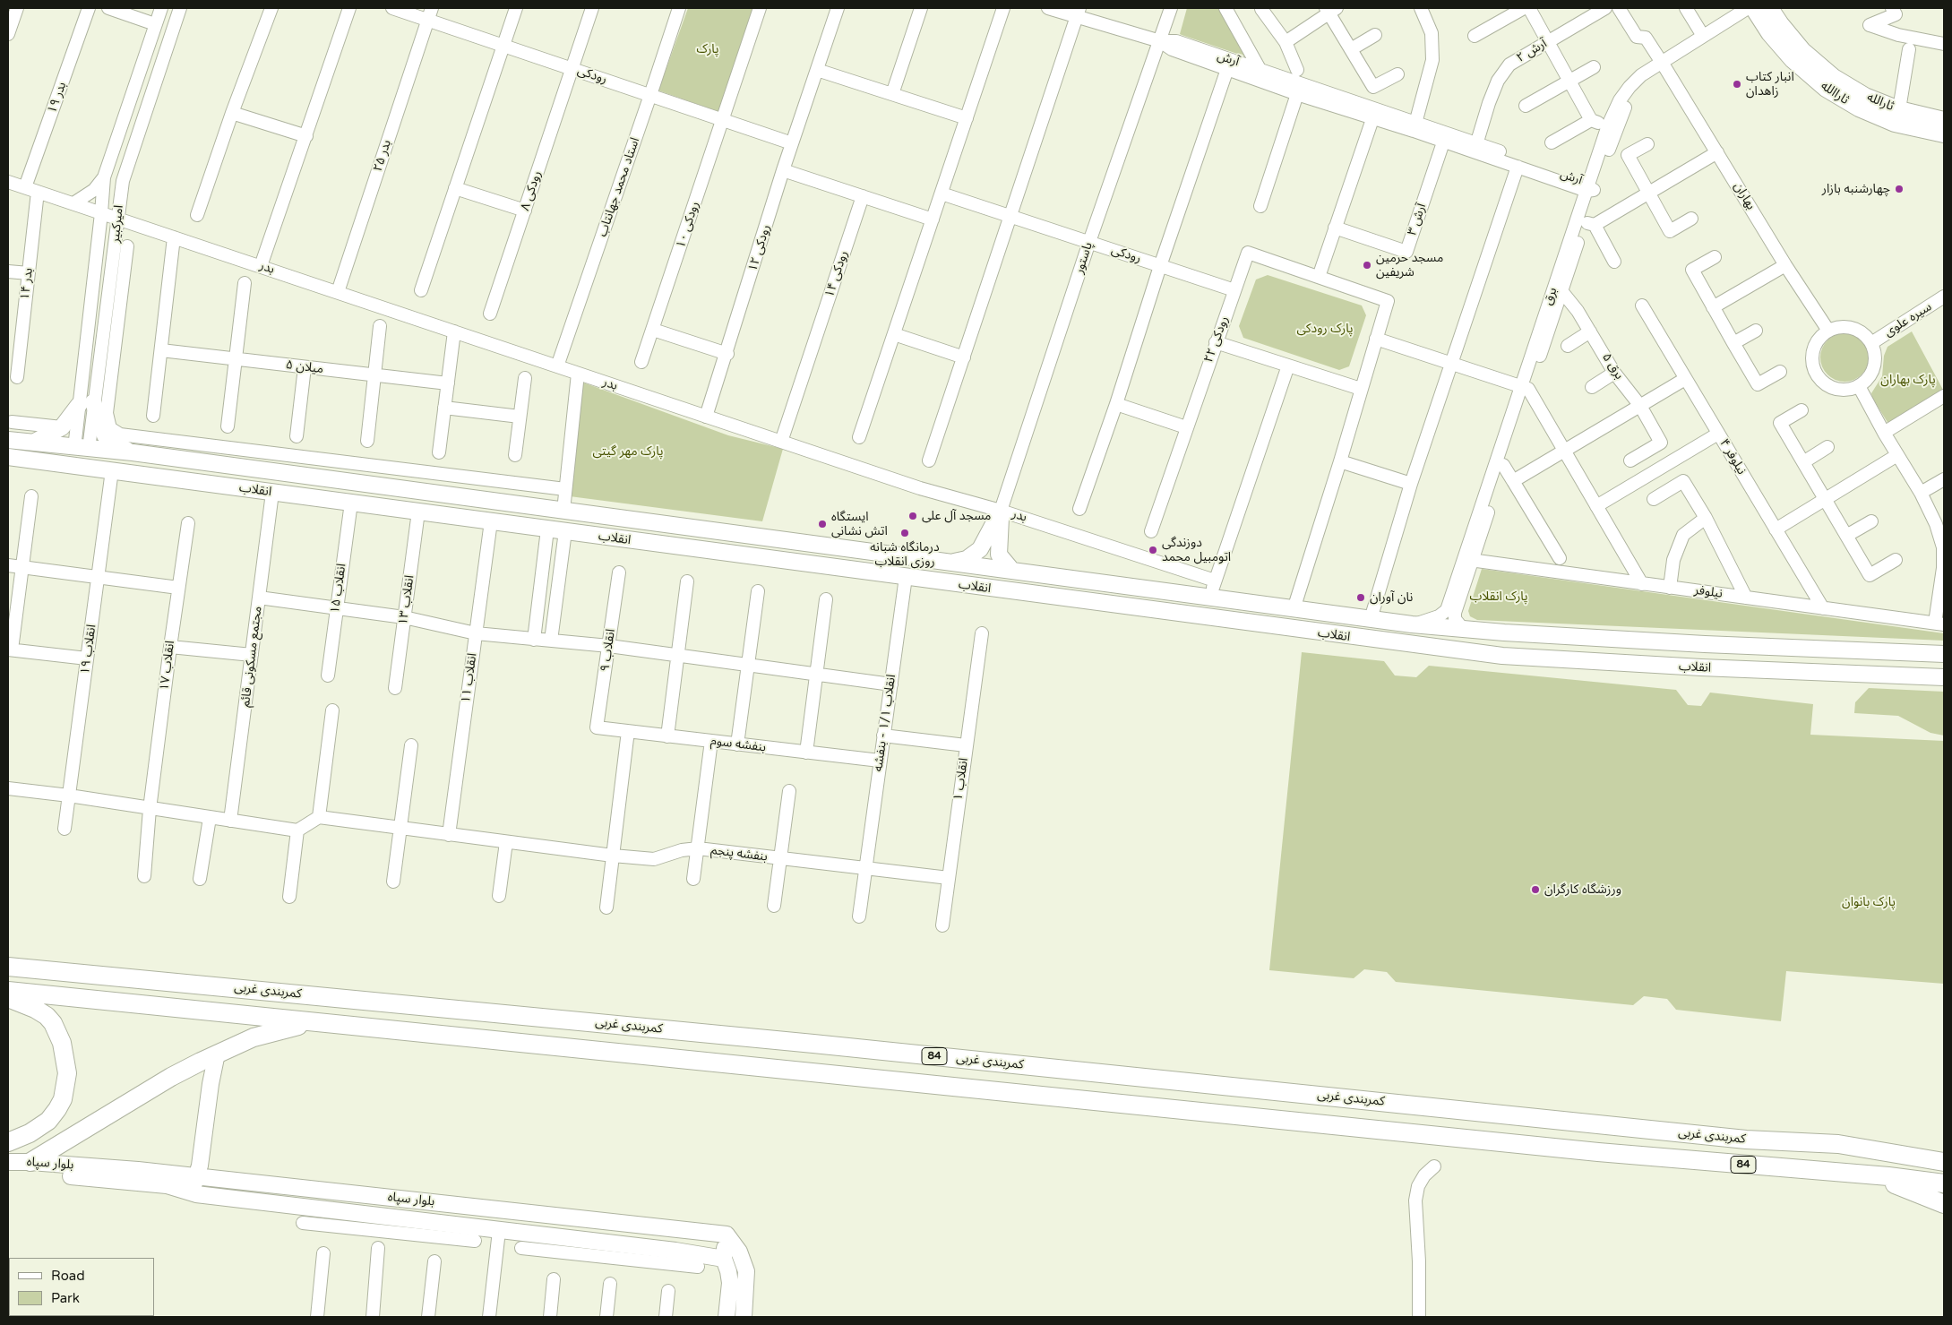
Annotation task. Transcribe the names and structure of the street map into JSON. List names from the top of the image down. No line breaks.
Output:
{"streets":{"highway":["کمربندی غربی","84"],"main road":["ثاراالله","ثارالله","انقلاب","بلوار سپاه"],"street":["آرش ۲","آرش","رودکی","بدر ۱۹","بدر ۲۵","استاد محمد جهانتاب","رودکی ۸","بهاران","آرش ۳","امیرکبیر","رودکی ۱۰","رودکی ۱۲","پاستور","بدر","رودکی ۱۴","بدر ۱۴","برق","سیره علوی","رودکی ۲۲","برق ۵","میلان ۵","نیلوفر ۴","انقلاب ۱۵","نیلوفر","انقلاب ۱۳","انقلاب ۱۹","انقلاب ۹","مجتمع مسکونی قائم","انقلاب ۱۷","انقلاب ۱۱","انقلاب ۱/۱ - بنفشه","بنفشه سوم","انقلاب ۱","بنفشه پنجم"]},"crossings":[["آرش ۲","آرش"],["آرش","آرش ۳"],["آرش","پاستور"],["آرش","برق"],["رودکی","بدر ۲۵"],["رودکی","استاد محمد جهانتاب"],["رودکی","رودکی ۸"],["رودکی","رودکی ۱۰"],["رودکی","رودکی ۱۲"],["رودکی","پاستور"],["رودکی","رودکی ۲۲"],["ثاراالله","ثارالله"],["ثاراالله","برق"],["بدر ۱۹","بدر"],["ثارالله","برق"],["بدر ۲۵","بدر"],["استاد محمد جهانتاب","بدر"],["بهاران","برق"],["بهاران","سیره علوی"],["امیرکبیر","بدر"],["امیرکبیر","انقلاب"],["رودکی ۱۲","بدر"],["پاستور","بدر"],["بدر","رودکی ۱۴"],["بدر","بدر ۱۴"],["برق","برق ۵"],["برق","انقلاب"],["برق","نیلوفر"],["نیلوفر ۴","نیلوفر"],["انقلاب","انقلاب ۱۵"],["انقلاب","انقلاب ۱۳"],["انقلاب","انقلاب ۱۹"],["انقلاب","مجتمع مسکونی قائم"],["انقلاب","انقلاب ۱۱"],["انقلاب","انقلاب ۱/۱ - بنفشه"],["انقلاب ۹","بنفشه سوم"],["انقلاب ۱۱","بنفشه پنجم"],["انقلاب ۱/۱ - بنفشه","بنفشه سوم"],["انقلاب ۱/۱ - بنفشه","بنفشه پنجم"],["انقلاب ۱","بنفشه پنجم"]],"parks":["پارک","پارک رودکی","پارک بهاران","پارک مهر گیتی","پارک انقلاب","پارک بانوان"],"places":["انبار کتاب زاهدان","چهارشنبه بازار","مسجد حرمین شریفین","مسجد آل علی","ایستگاه اتش نشانی","درمانگاه شبانه روزی انقلاب","دوزندگی اتومبیل محمد","نان آوران","ورزشگاه کارگران"],"legend":["Road","Park"]}
